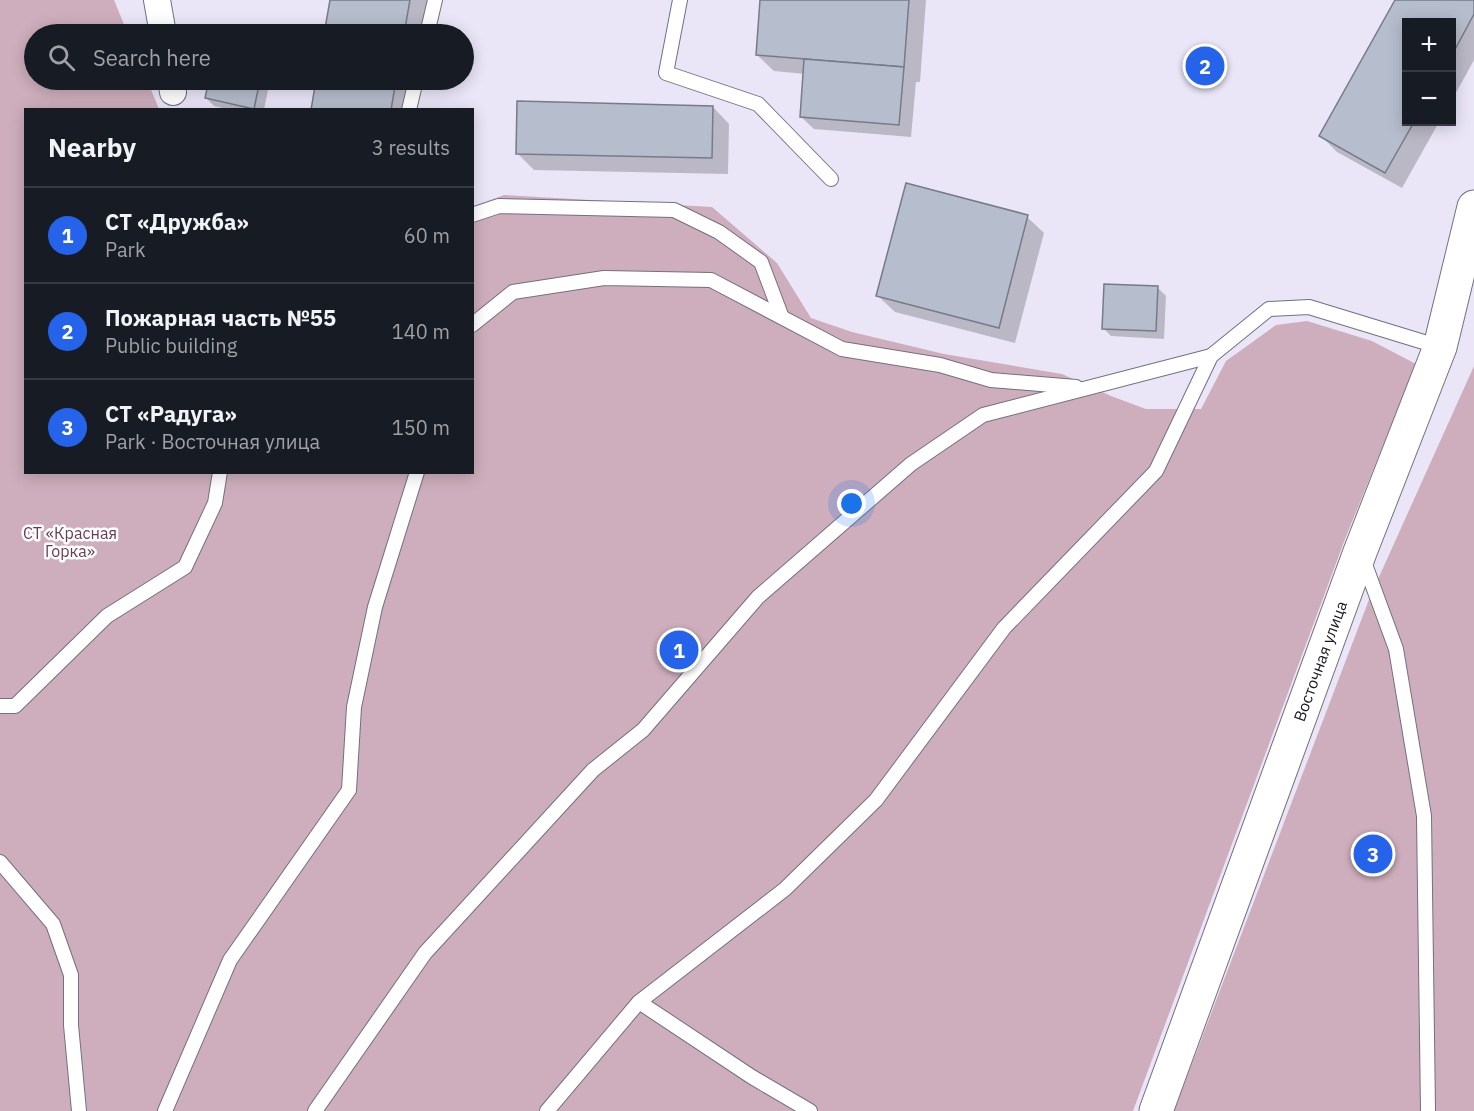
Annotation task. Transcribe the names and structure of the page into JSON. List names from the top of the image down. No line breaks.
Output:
{"streets":{"street":["Восточная улица"]},"parks":["СТ «Красная Горка»"],"page":{"map_buttons":["+","−"],"search":"Search here","pins":["2","1","3"],"heading":["Nearby","3 results"],"list":[{"mark":"1","name":"СТ «Дружба»","note":"Park","value":"60 m"},{"mark":"2","name":"Пожарная часть №55","note":"Public building","value":"140 m"},{"mark":"3","name":"СТ «Радуга»","note":"Park · Восточная улица","value":"150 m"}]}}
